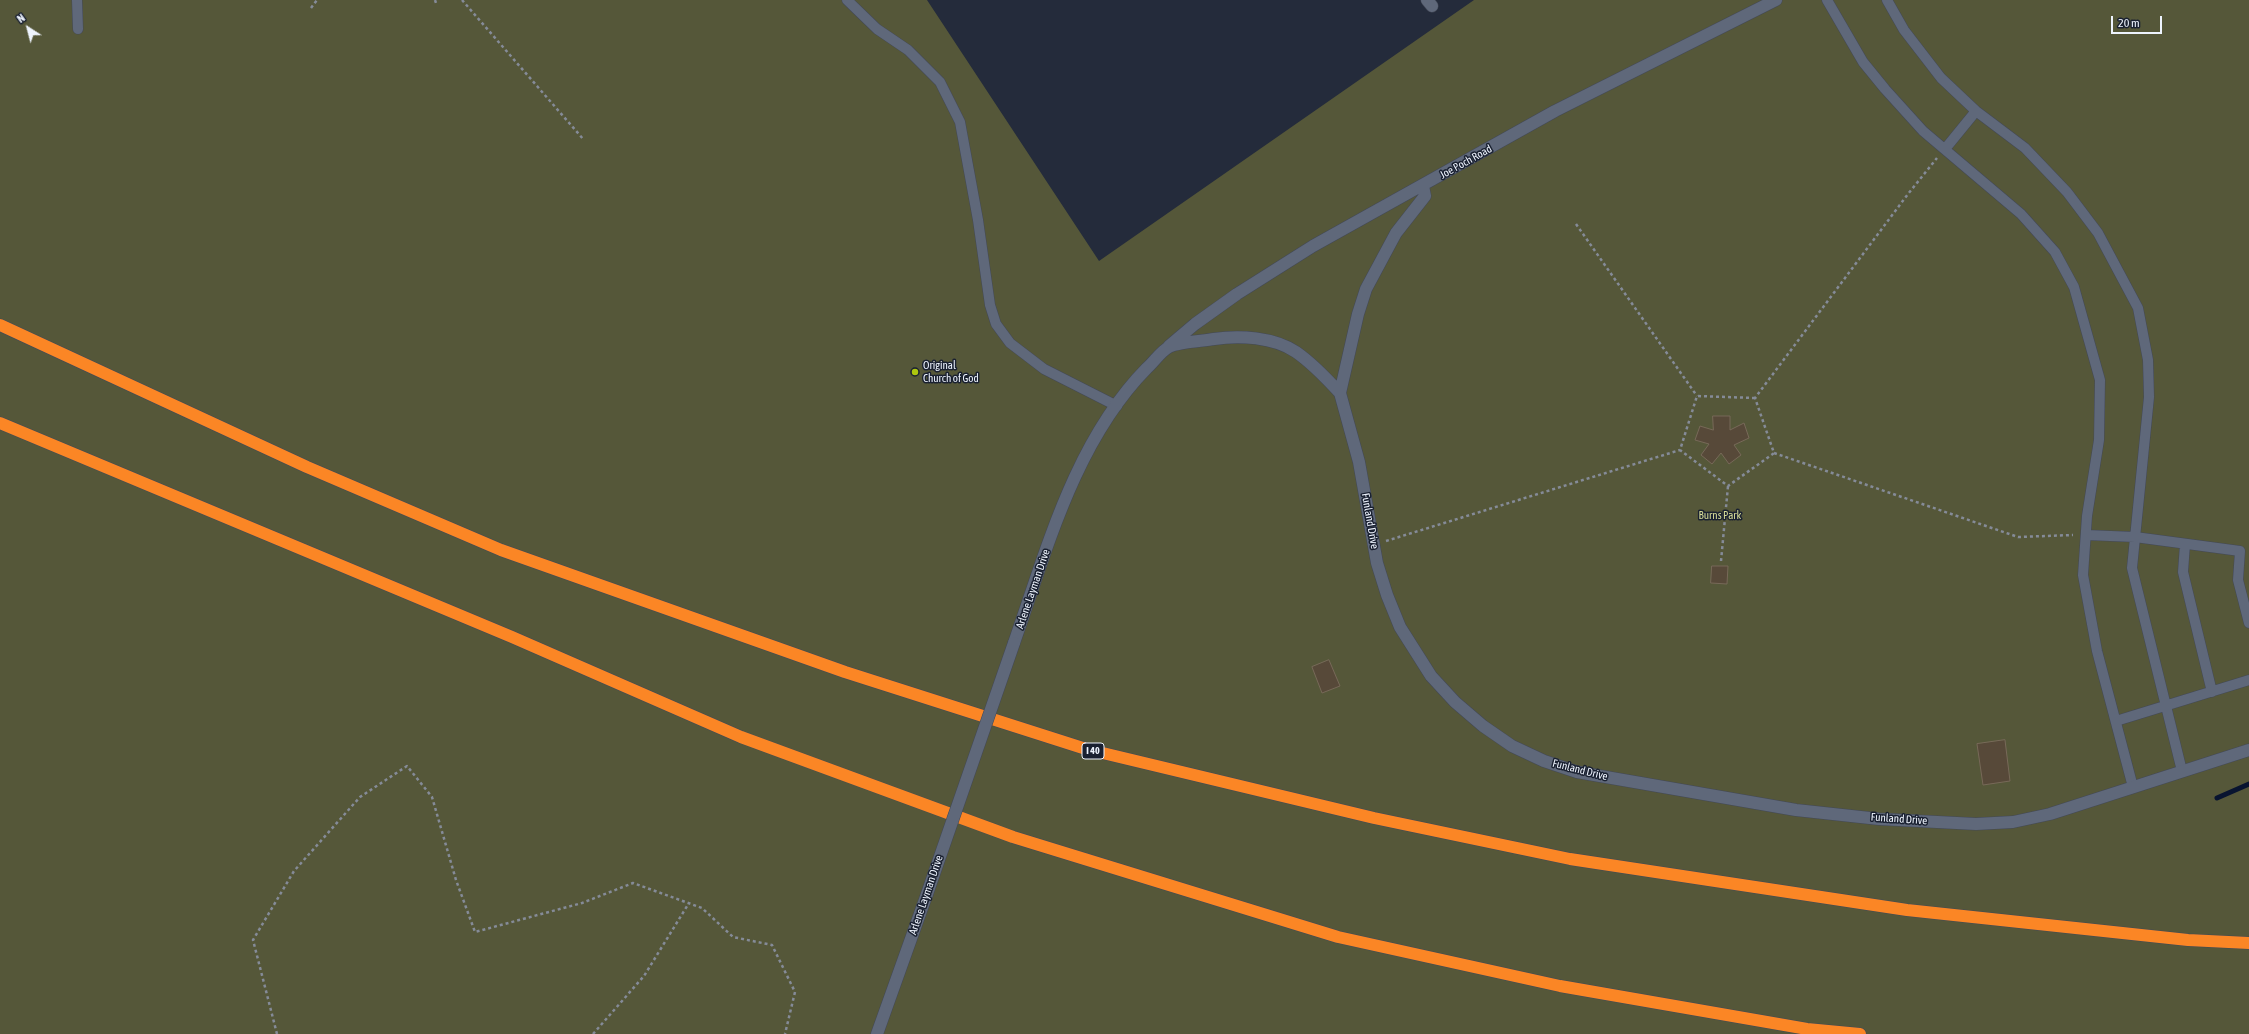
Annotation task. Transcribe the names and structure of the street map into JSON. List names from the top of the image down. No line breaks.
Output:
{"streets":{"highway":["I 40"],"street":["Joe Poch Road","Funland Drive","Arlene Layman Drive"]},"crossings":[["Joe Poch Road","Funland Drive"],["Joe Poch Road","Arlene Layman Drive"]],"parks":["Burns Park"],"places":["Original Church of God"],"scale_bar":"20 m","north":"top left"}
